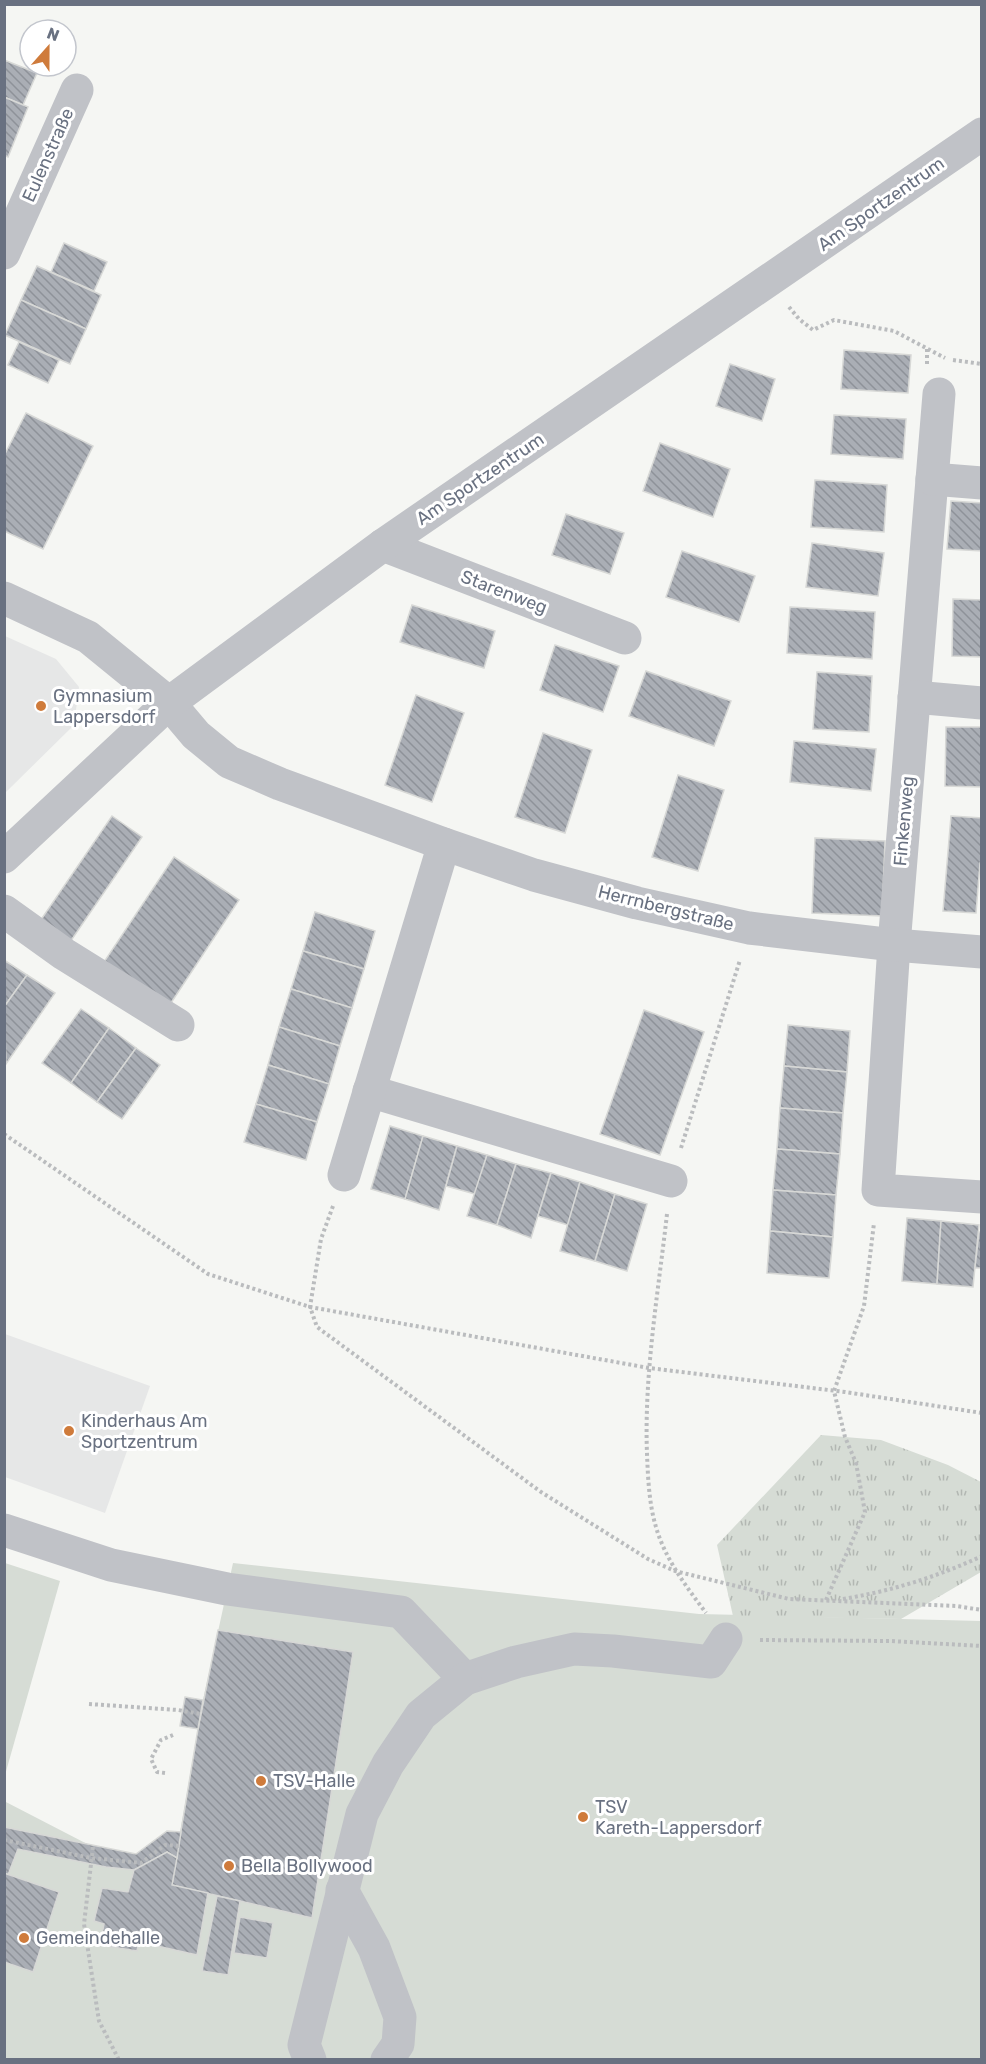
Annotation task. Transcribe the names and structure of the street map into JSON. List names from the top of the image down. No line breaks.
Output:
{"streets":{"street":["Eulenstraße","Am Sportzentrum","Starenweg","Finkenweg","Herrnbergstraße"]},"crossings":[["Am Sportzentrum","Starenweg"],["Am Sportzentrum","Herrnbergstraße"],["Finkenweg","Herrnbergstraße"]],"places":["Gymnasium Lappersdorf","Kinderhaus Am Sportzentrum","TSV-Halle","TSV Kareth-Lappersdorf","Bella Bollywood","Gemeindehalle"],"north":"top"}
